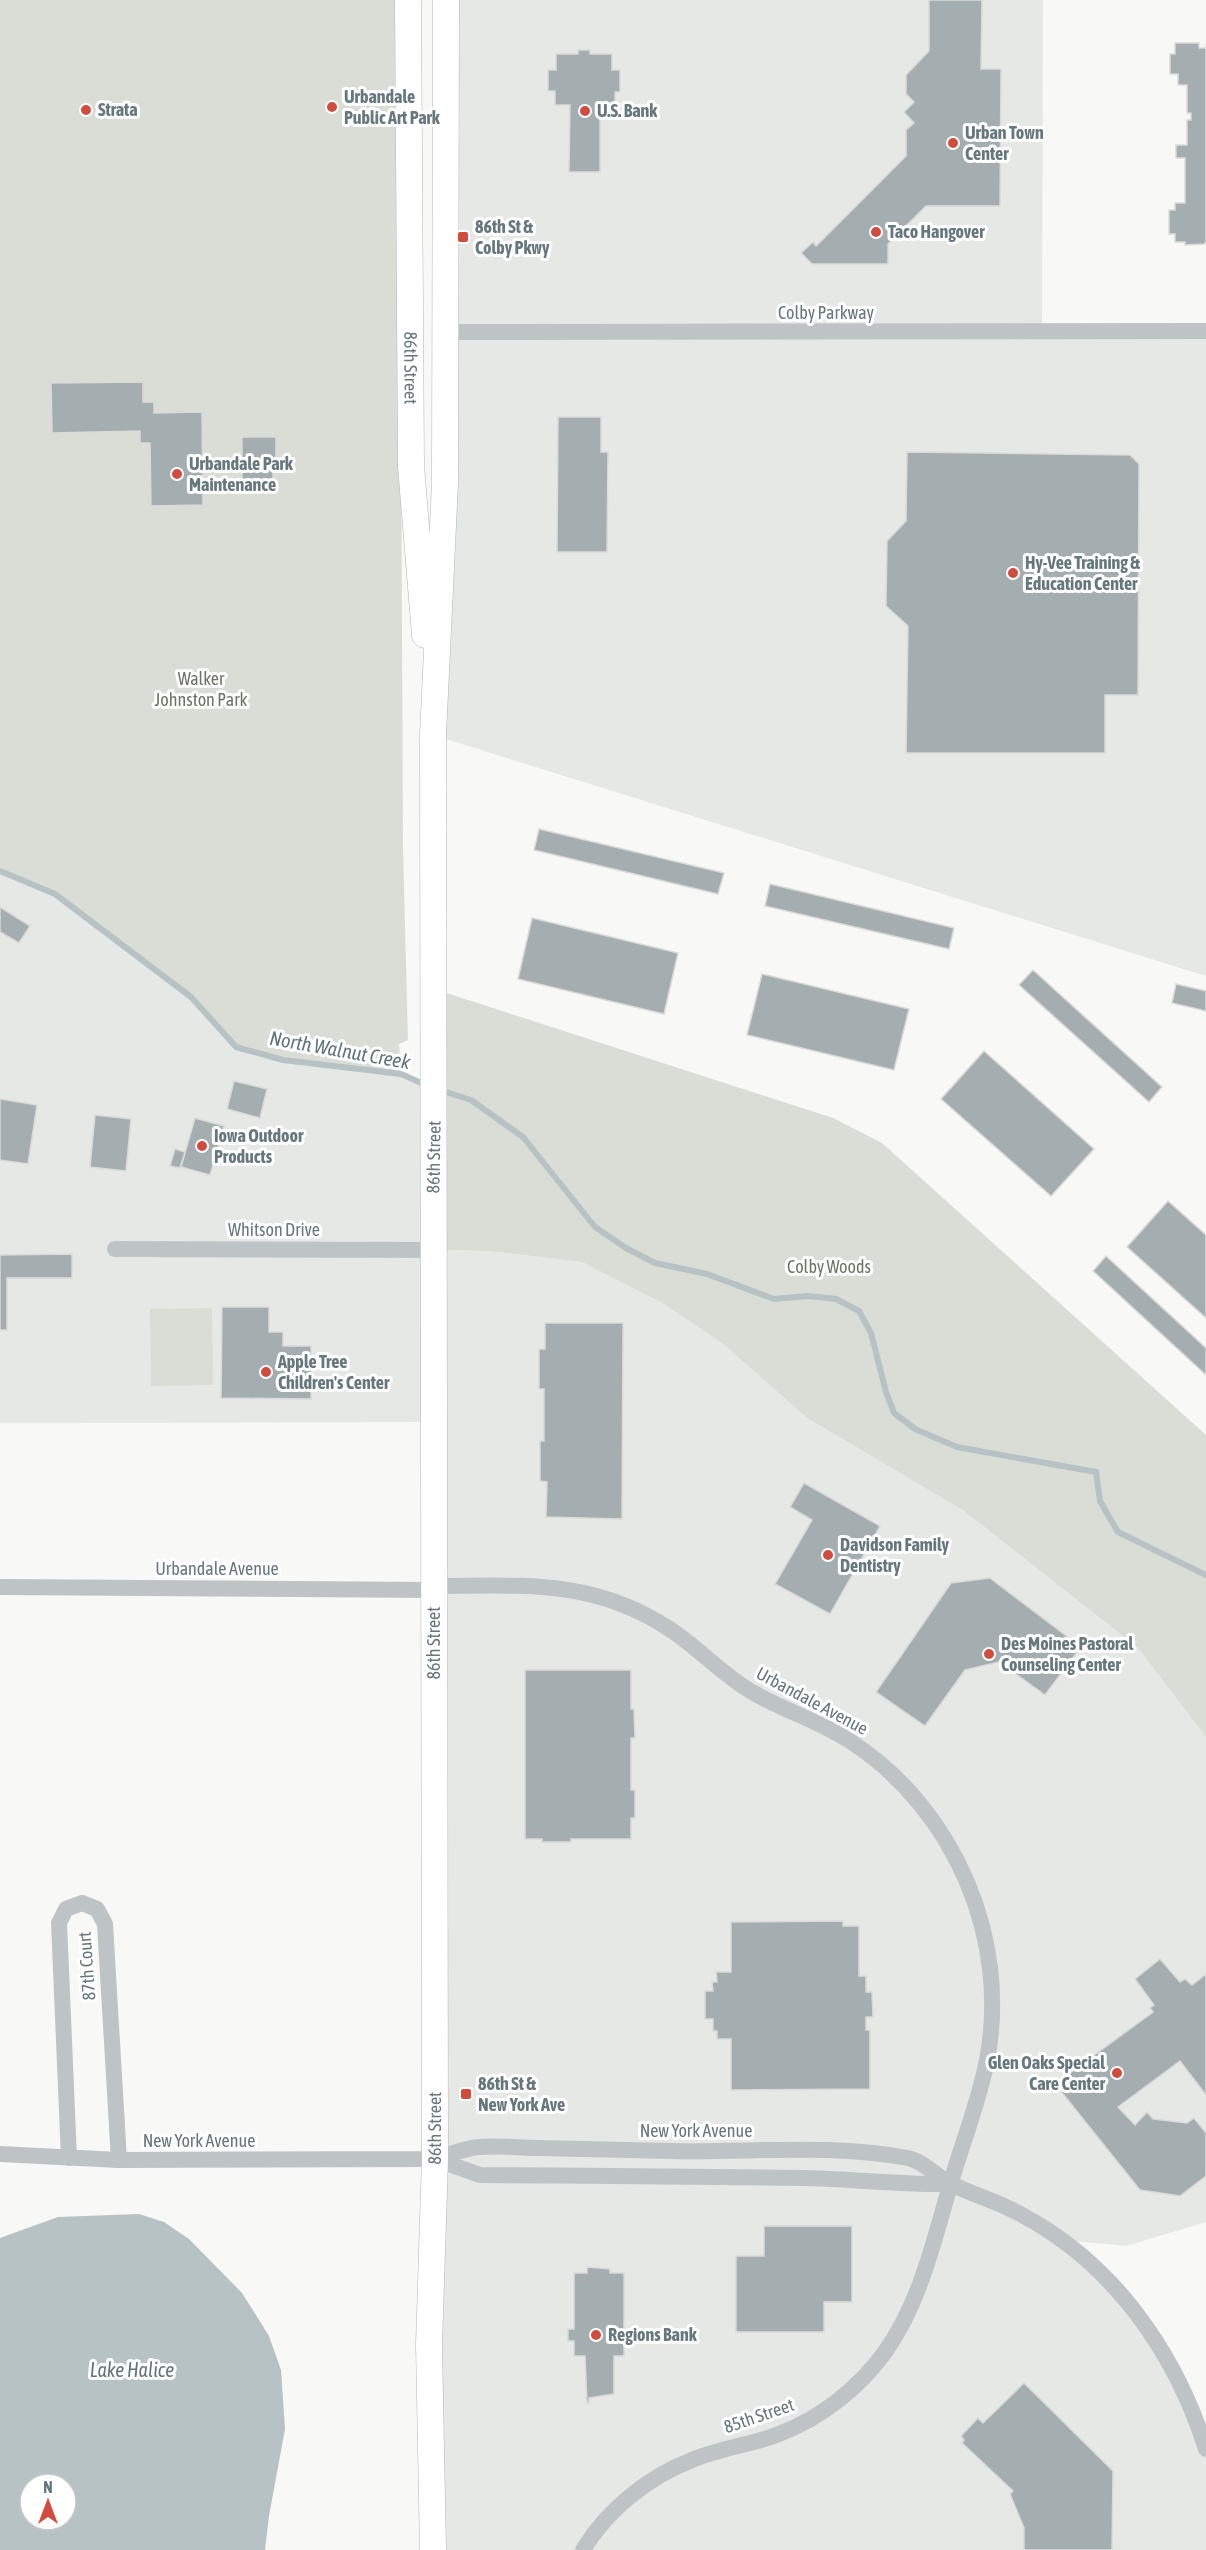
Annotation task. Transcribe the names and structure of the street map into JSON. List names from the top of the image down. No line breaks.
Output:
{"streets":{"main road":["86th Street"],"street":["Colby Parkway","Whitson Drive","Urbandale Avenue","87th Court","New York Avenue","85th Street"]},"crossings":[["Colby Parkway","86th Street"],["86th Street","Whitson Drive"],["86th Street","Urbandale Avenue"],["86th Street","New York Avenue"],["Urbandale Avenue","New York Avenue"],["Urbandale Avenue","85th Street"],["87th Court","New York Avenue"],["New York Avenue","85th Street"]],"water":["North Walnut Creek","Lake Halice"],"parks":["Walker Johnston Park","Colby Woods"],"places":{"other":["Urbandale Public Art Park","Strata","U.S. Bank","Urban Town Center","Taco Hangover","Urbandale Park Maintenance","Hy-Vee Training & Education Center","Iowa Outdoor Products","Apple Tree Children's Center","Davidson Family Dentistry","Des Moines Pastoral Counseling Center","Glen Oaks Special Care Center","Regions Bank"],"transit":["86th St & Colby Pkwy","86th St & New York Ave"]},"north":"top"}
